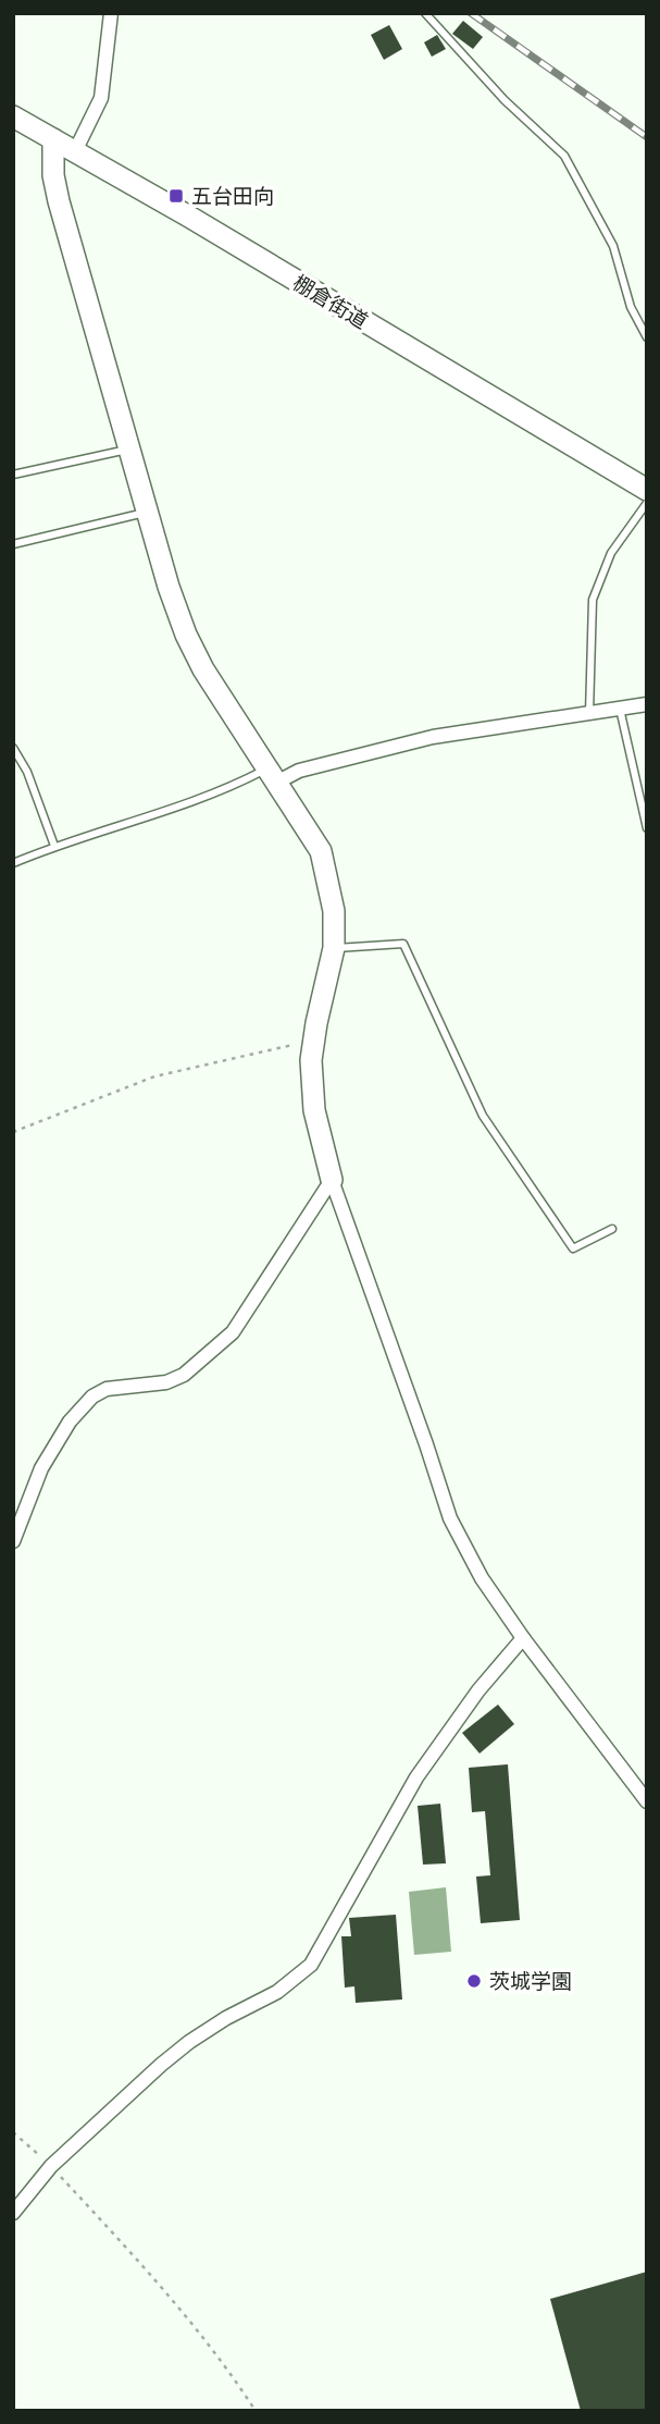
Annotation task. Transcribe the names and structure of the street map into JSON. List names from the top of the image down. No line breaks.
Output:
{"streets":{"street":["棚倉街道"]},"places":{"transit":["五台田向"],"other":["茨城学園"]}}
